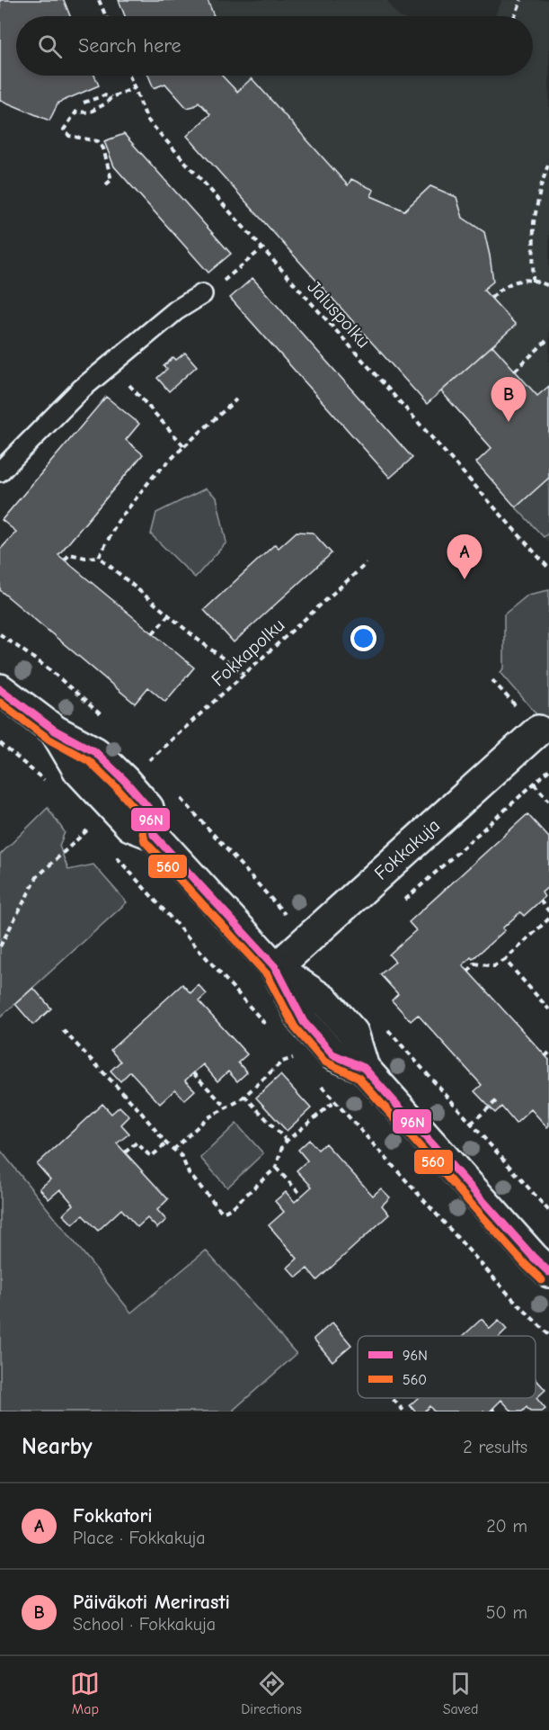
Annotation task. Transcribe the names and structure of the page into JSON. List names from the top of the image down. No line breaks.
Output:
{"streets":{"street":["Fokkakuja"],"path":["Jaluspolku","Fokkapolku"]},"lines":["transit line 96N","transit line 560"],"legend":["96N","560"],"page":{"search":"Search here","pins":["B","A"],"heading":["Nearby","2 results"],"list":[{"mark":"A","name":"Fokkatori","note":"Place · Fokkakuja","value":"20 m"},{"mark":"B","name":"Päiväkoti Merirasti","note":"School · Fokkakuja","value":"50 m"}],"nav":["Map","Directions","Saved"]}}
